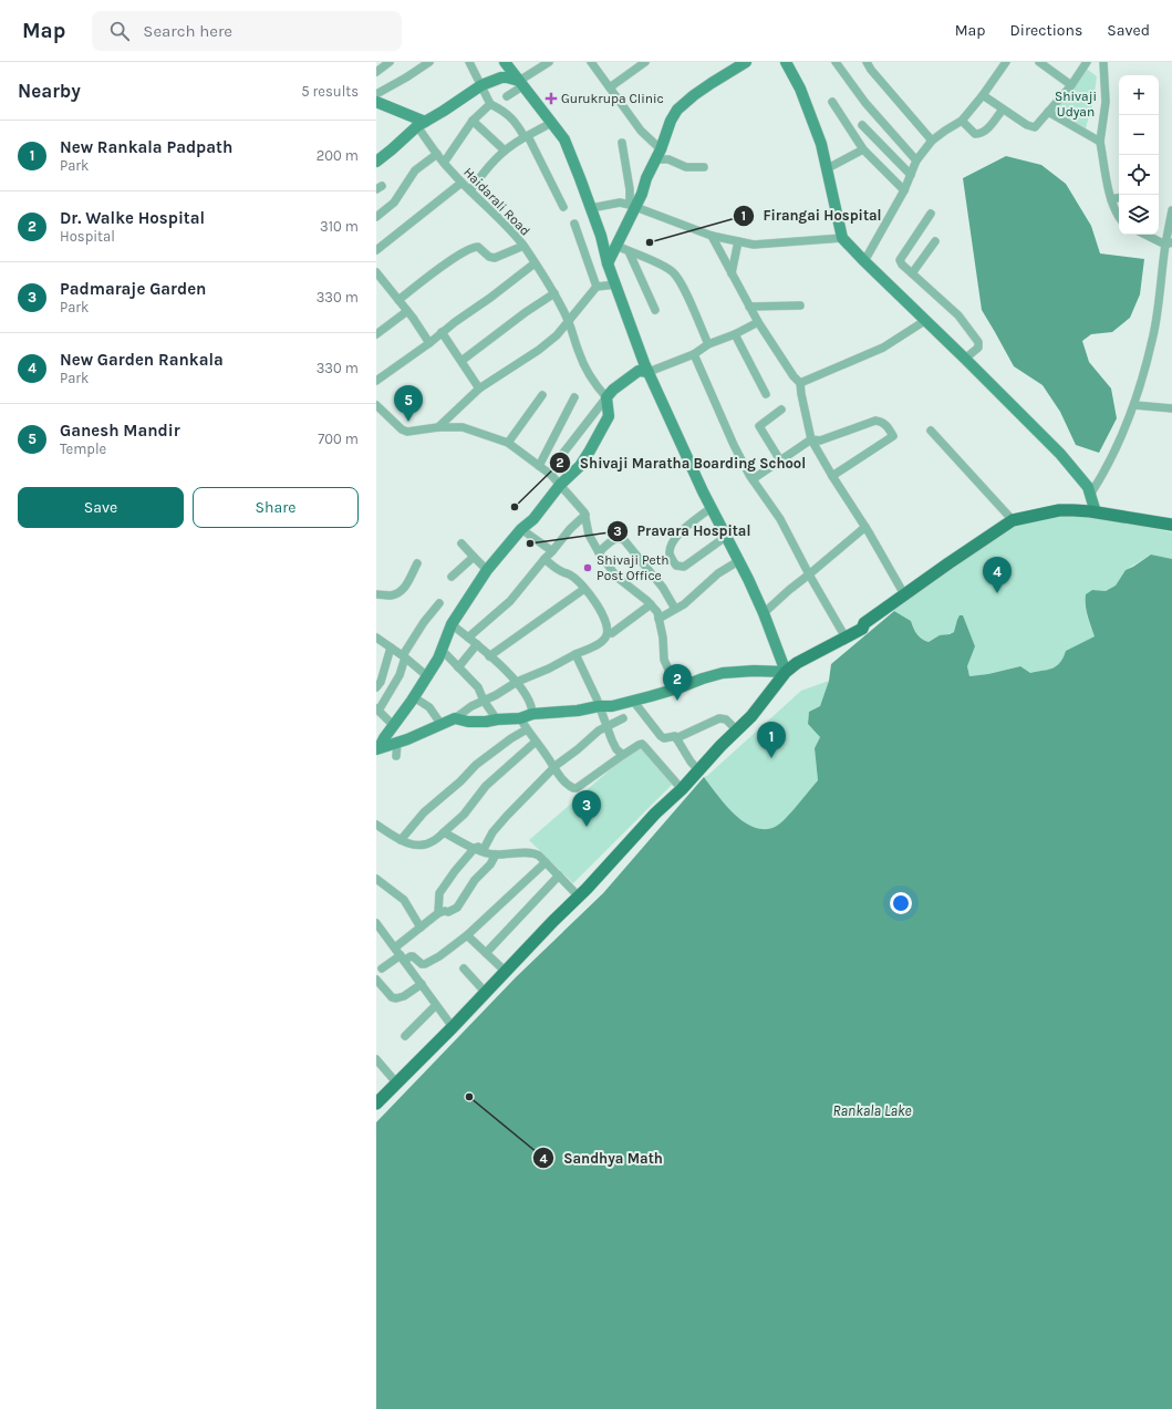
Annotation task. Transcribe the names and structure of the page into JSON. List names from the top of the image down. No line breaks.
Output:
{"streets":{"street":["Haidarali Road"]},"water":["Rankala Lake"],"parks":["Shivaji Udyan"],"places":{"health":["Gurukrupa Clinic"],"other":["Firangai Hospital","Shivaji Maratha Boarding School","Pravara Hospital","Shivaji Peth Post Office","Sandhya Math"]},"page":{"header":"Map","search":"Search here","nav":["Map","Directions","Saved"],"heading":["Nearby","5 results"],"map_buttons":["+","−"],"list":[{"mark":"1","name":"New Rankala Padpath","note":"Park","value":"200 m"},{"mark":"2","name":"Dr. Walke Hospital","note":"Hospital","value":"310 m"},{"mark":"3","name":"Padmaraje Garden","note":"Park","value":"330 m"},{"mark":"4","name":"New Garden Rankala","note":"Park","value":"330 m"},{"mark":"5","name":"Ganesh Mandir","note":"Temple","value":"700 m"}],"pins":["5","4","2","1","3"],"buttons":["Save","Share"]}}
